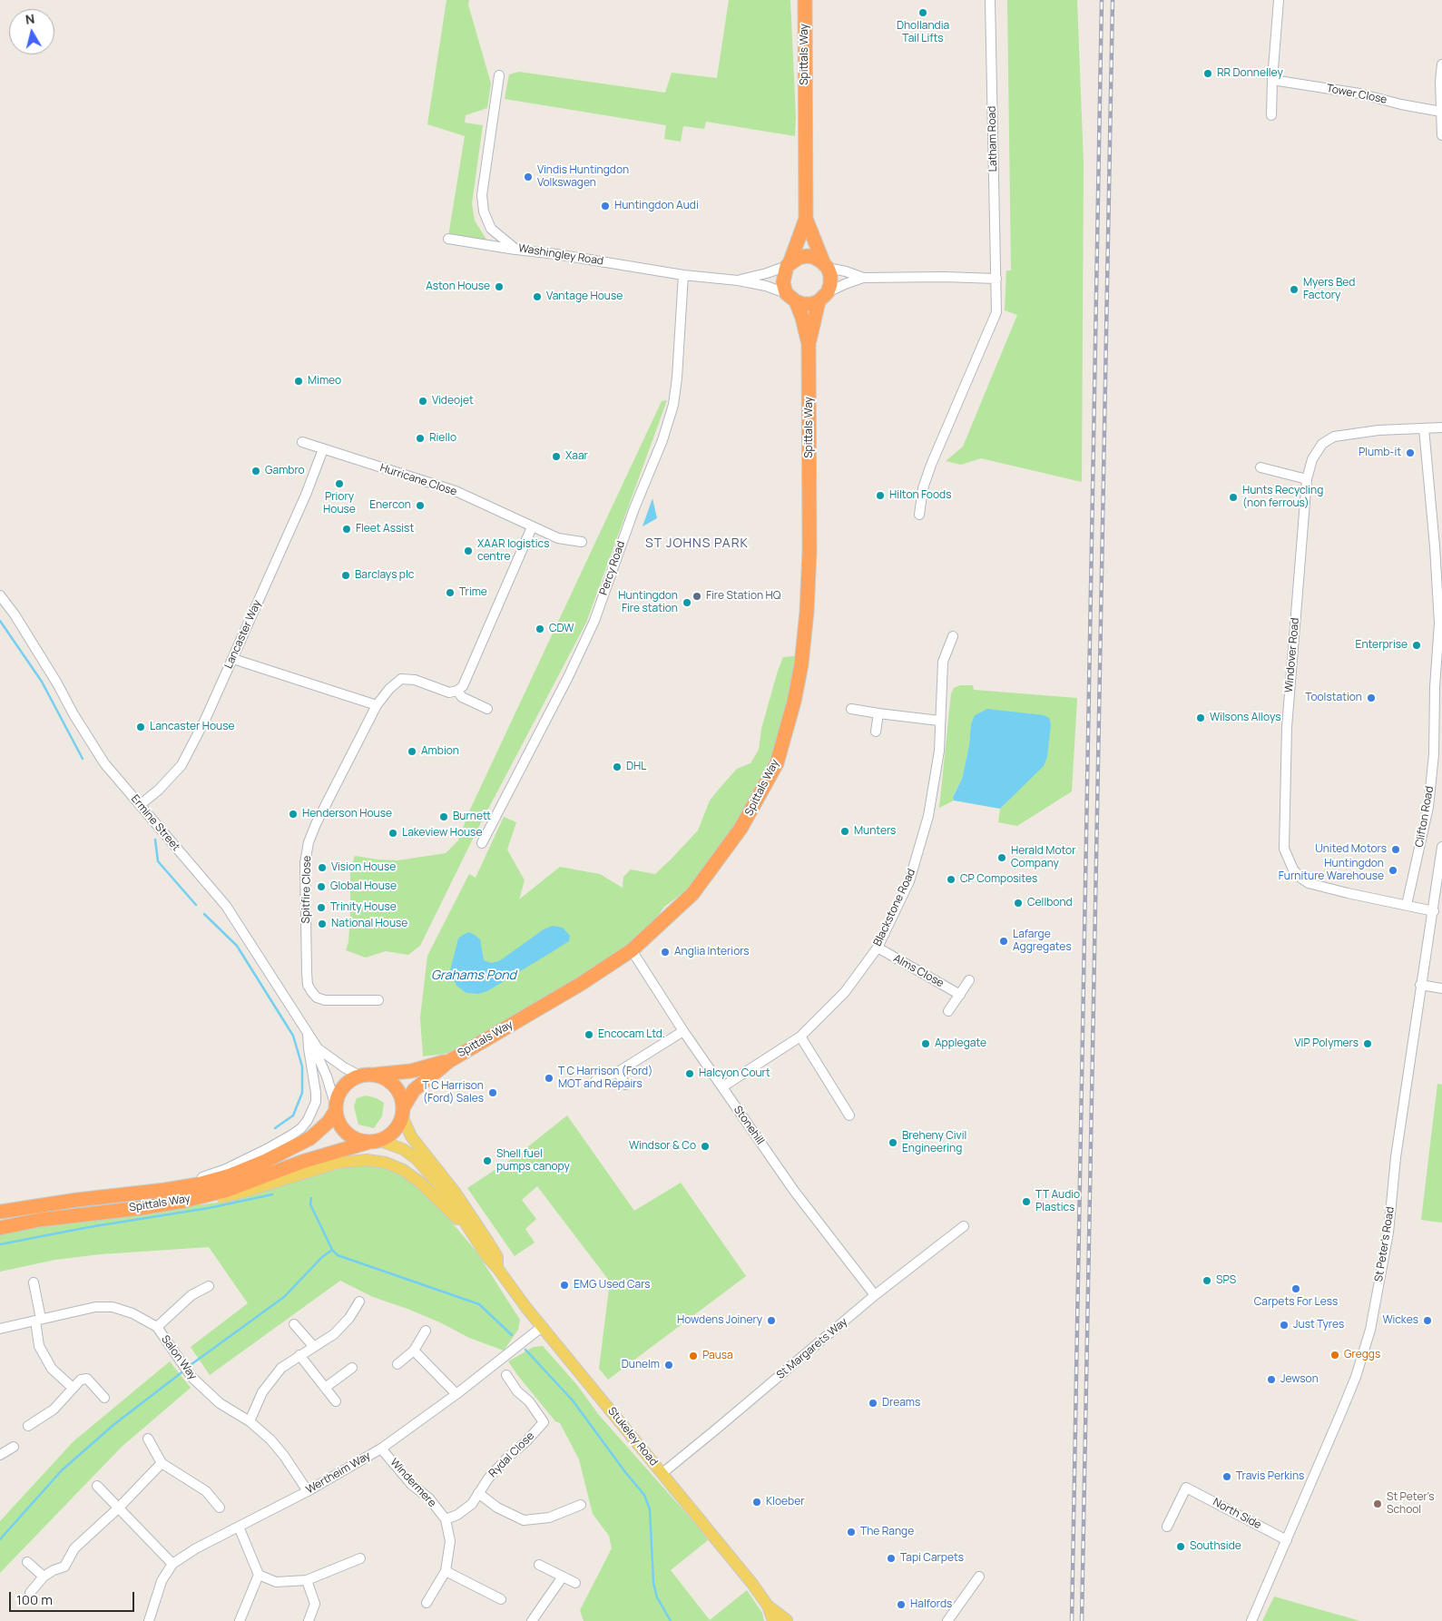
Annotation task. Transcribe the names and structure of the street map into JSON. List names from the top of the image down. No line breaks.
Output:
{"streets":{"highway":["Spittals Way"],"main road":["Stukeley Road"],"street":["Tower Close","Latham Road","Washingley Road","Hurricane Close","Percy Road","Lancaster Way","Windover Road","Clifton Road","Ermine Street","Spitfire Close","Blackstone Road","Alms Close","Stonehill","St Peter's Road","St Margarets Way","Salon Way","Rydal Close","Wertheim Way","Windermere","North Side"]},"crossings":[["Spittals Way","Washingley Road"],["Spittals Way","Ermine Street"],["Spittals Way","Stonehill"],["Spittals Way","Stukeley Road"],["Washingley Road","Percy Road"],["Hurricane Close","Lancaster Way"],["Lancaster Way","Ermine Street"],["Windover Road","Clifton Road"],["Windover Road","St Peter's Road"],["Ermine Street","Stukeley Road"],["Blackstone Road","Alms Close"],["Blackstone Road","Stonehill"],["Stonehill","St Margarets Way"],["St Peter's Road","North Side"],["St Margarets Way","Stukeley Road"],["Salon Way","Wertheim Way"],["Stukeley Road","Wertheim Way"],["Rydal Close","Windermere"],["Wertheim Way","Windermere"]],"districts":["ST JOHNS PARK"],"water":["Grahams Pond"],"places":["Dhollandia Tail Lifts","RR Donnelley","Vindis Huntingdon Volkswagen","Huntingdon Audi","Aston House","Myers Bed Factory","Vantage House","Mimeo","Videojet","Riello","Plumb-it","Xaar","Gambro","Priory House","Hilton Foods","Hunts Recycling (non ferrous)","Enercon","Fleet Assist","XAAR logistics centre","Barclays plc","Trime","Fire Station HQ","Huntingdon Fire station","CDW","Enterprise","Toolstation","Wilsons Alloys","Lancaster House","Ambion","DHL","Henderson House","Burnett","Munters","Lakeview House","United Motors","Herald Motor Company","Vision House","Huntingdon Furniture Warehouse","CP Composites","Global House","Cellbond","Trinity House","National House","Lafarge Aggregates","Anglia Interiors","Encocam Ltd.","Applegate","VIP Polymers","Halcyon Court","T C Harrison (Ford) MOT and Repairs","T C Harrison (Ford) Sales","Breheny Civil Engineering","Windsor & Co","Shell fuel pumps canopy","TT Audio Plastics","SPS","EMG Used Cars","Carpets For Less","Howdens Joinery","Wickes","Just Tyres","Greggs","Pausa","Dunelm","Jewson","Dreams","Travis Perkins","Kloeber","St Peter's School","The Range","Southside","Tapi Carpets","Halfords"],"scale_bar":"100 m","north":"top"}
